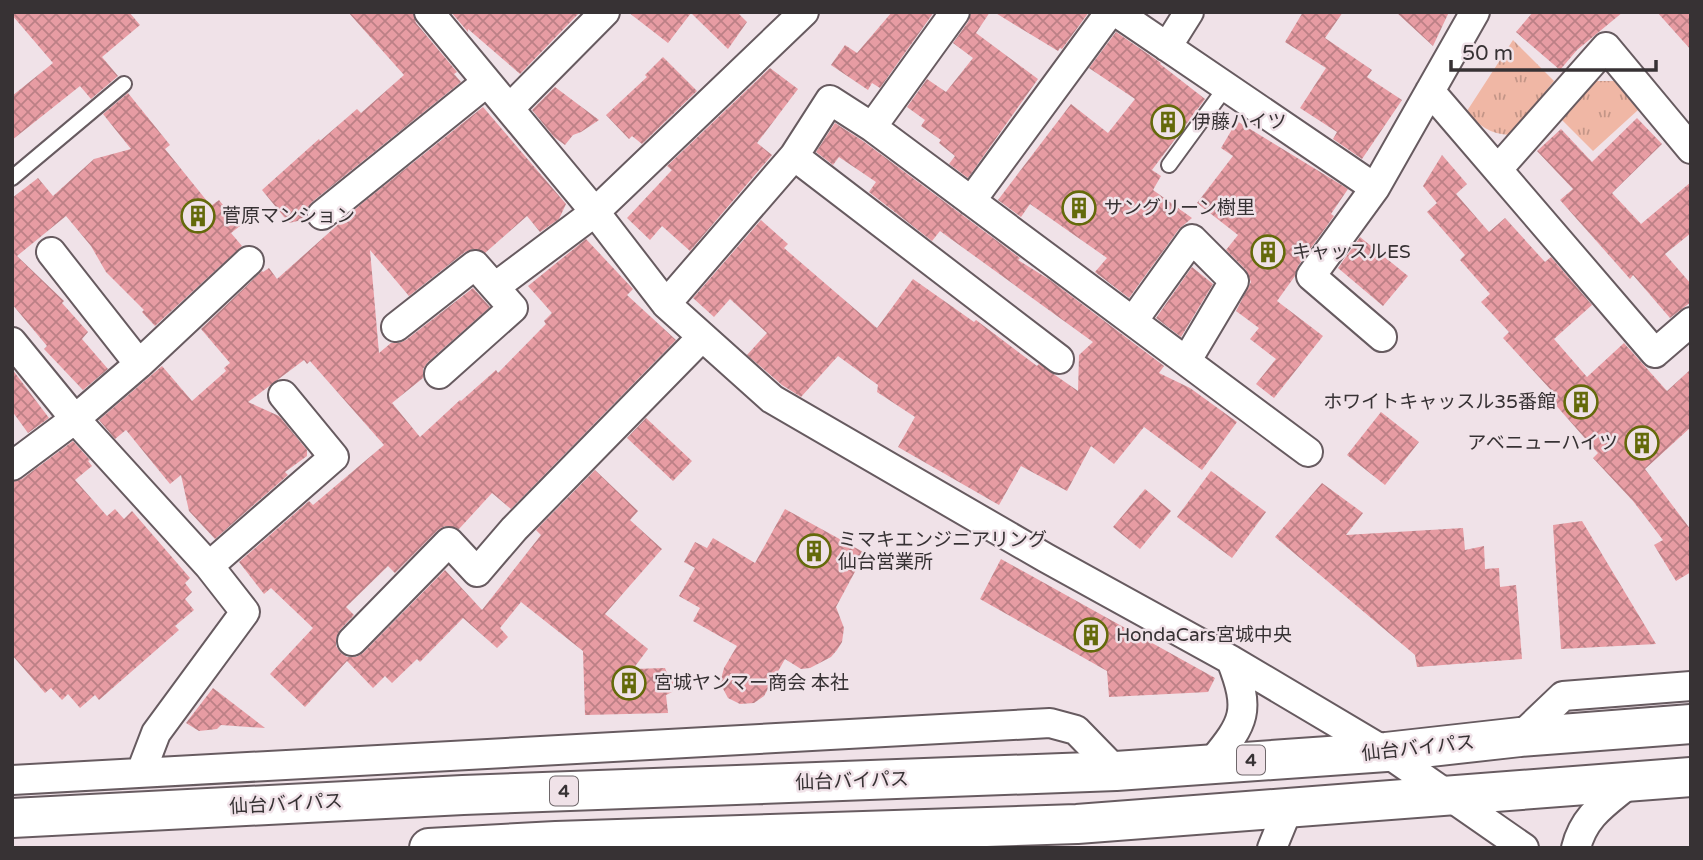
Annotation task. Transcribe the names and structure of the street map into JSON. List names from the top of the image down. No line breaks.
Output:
{"streets":{"highway":["仙台バイパス","4"]},"places":{"building":["伊藤ハイツ","サングリーン樹里","菅原マンション","キャッスルES","ホワイトキャッスル35番館","アベニューハイツ","ミマキエンジニアリング 仙台営業所","HondaCars宮城中央","宮城ヤンマー商会 本社"]},"scale_bar":"50 m"}
